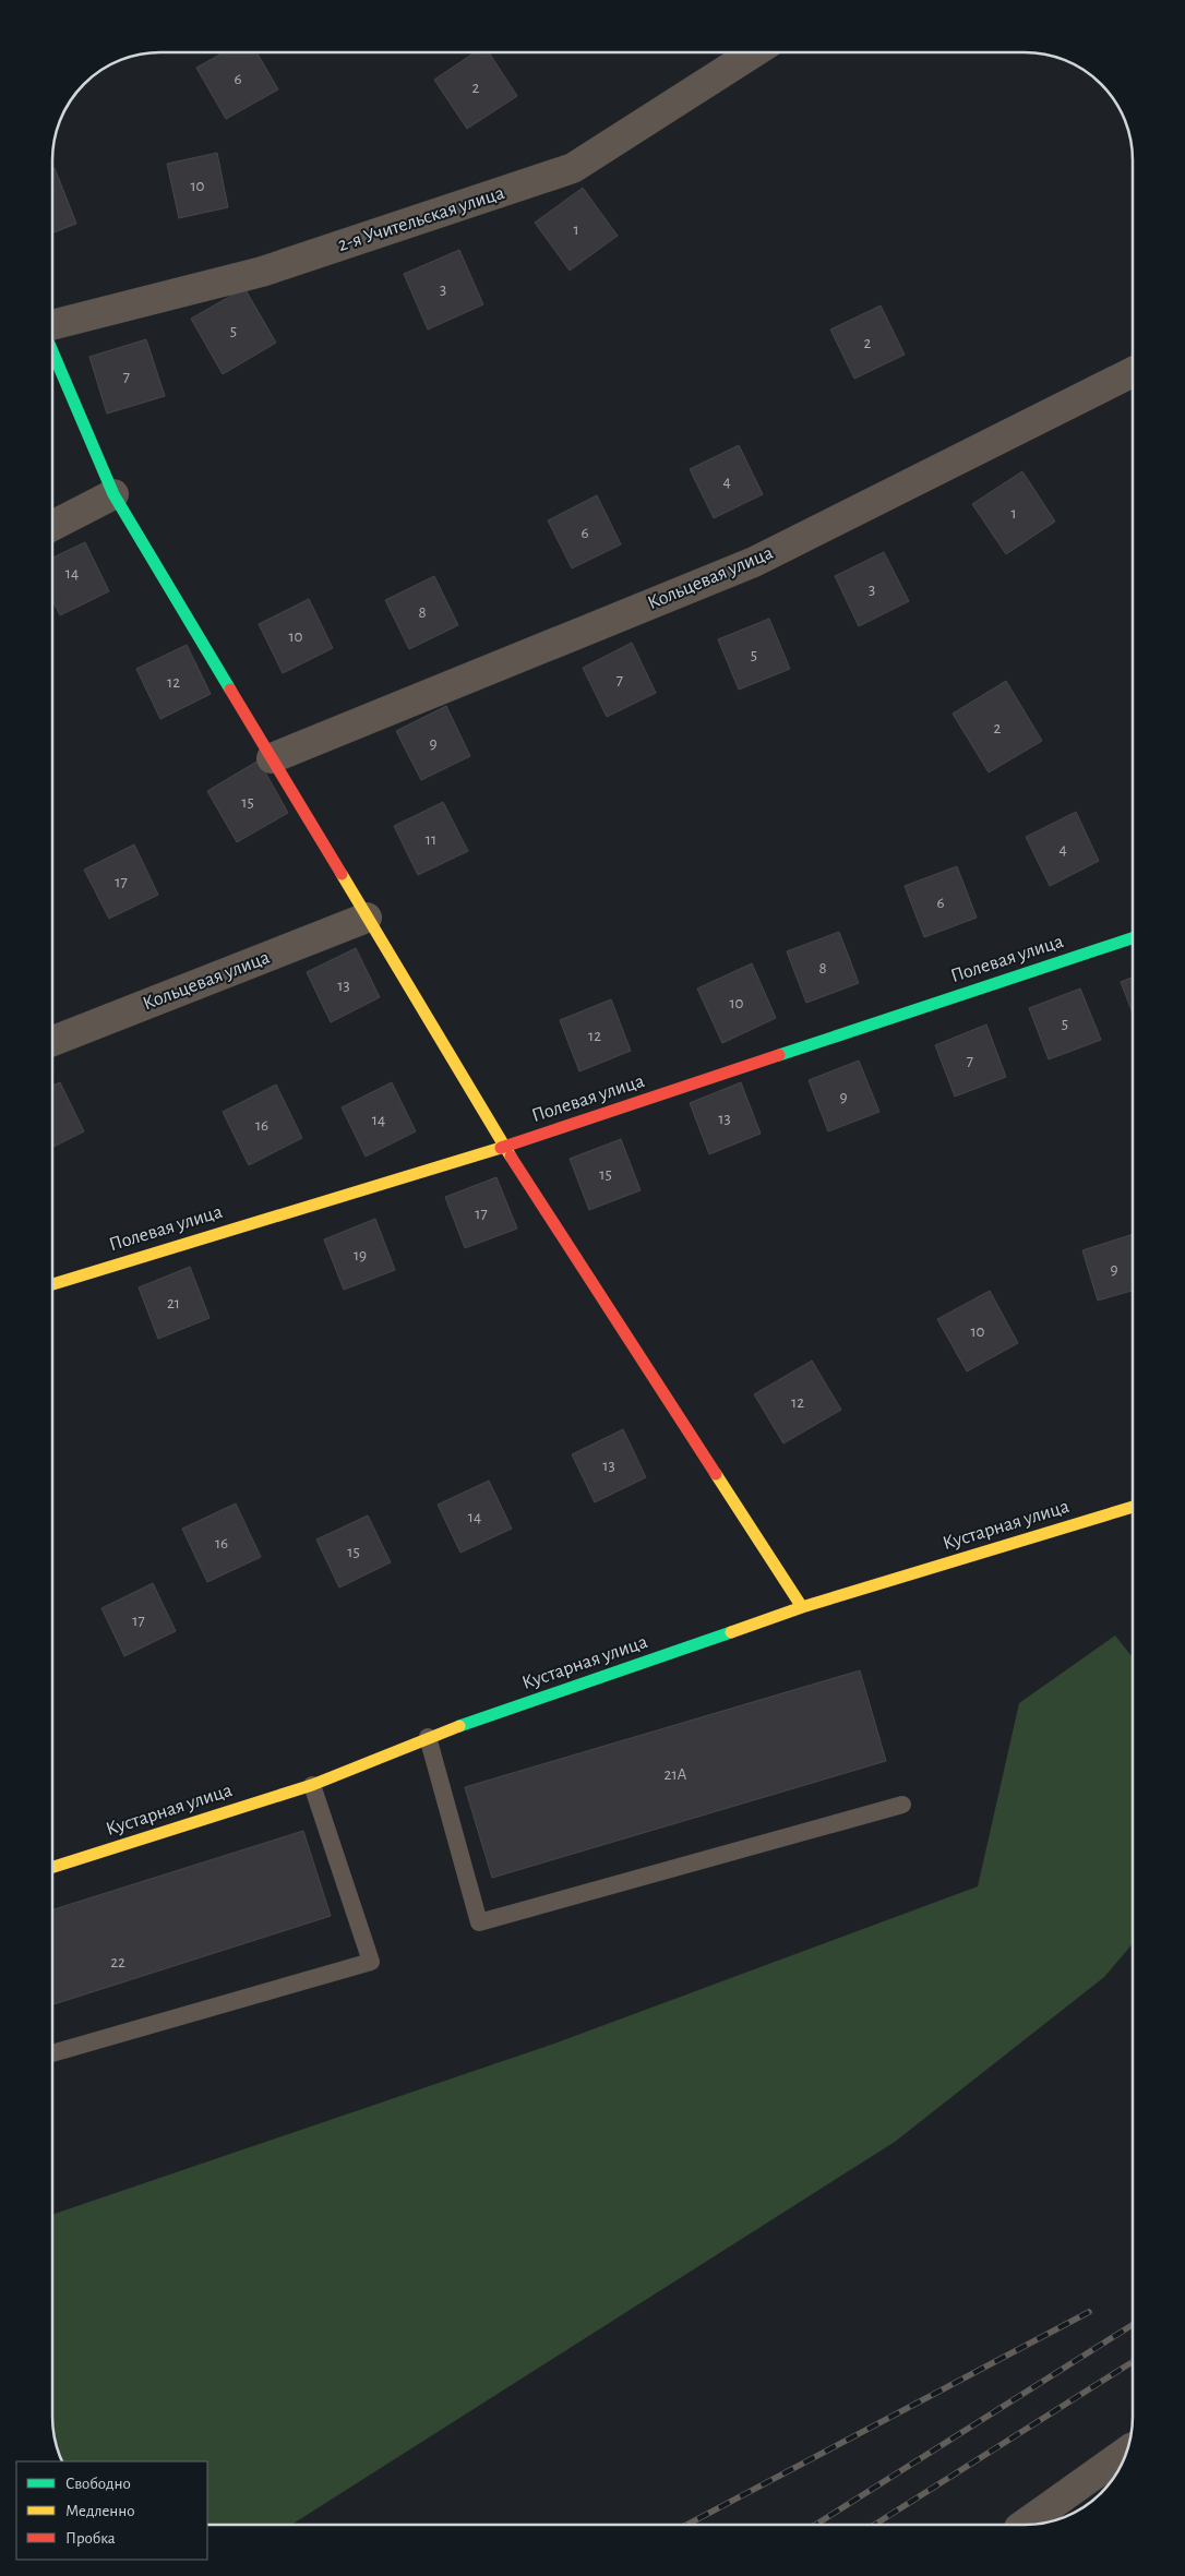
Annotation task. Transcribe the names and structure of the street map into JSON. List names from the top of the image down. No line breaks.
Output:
{"streets":{"street":["2-я Учительская улица","Кольцевая улица","Полевая улица","Кустарная улица"]},"house_numbers":["6","2","10","1","3","5","2","7","4","1","6","14","3","8","10","5","7","12","2","9","15","11","4","17","6","8","13","10","5","12","7","9","13","14","16","15","17","19","9","21","10","12","13","14","16","15","17","21А","22"],"legend":["Свободно","Медленно","Пробка"]}
